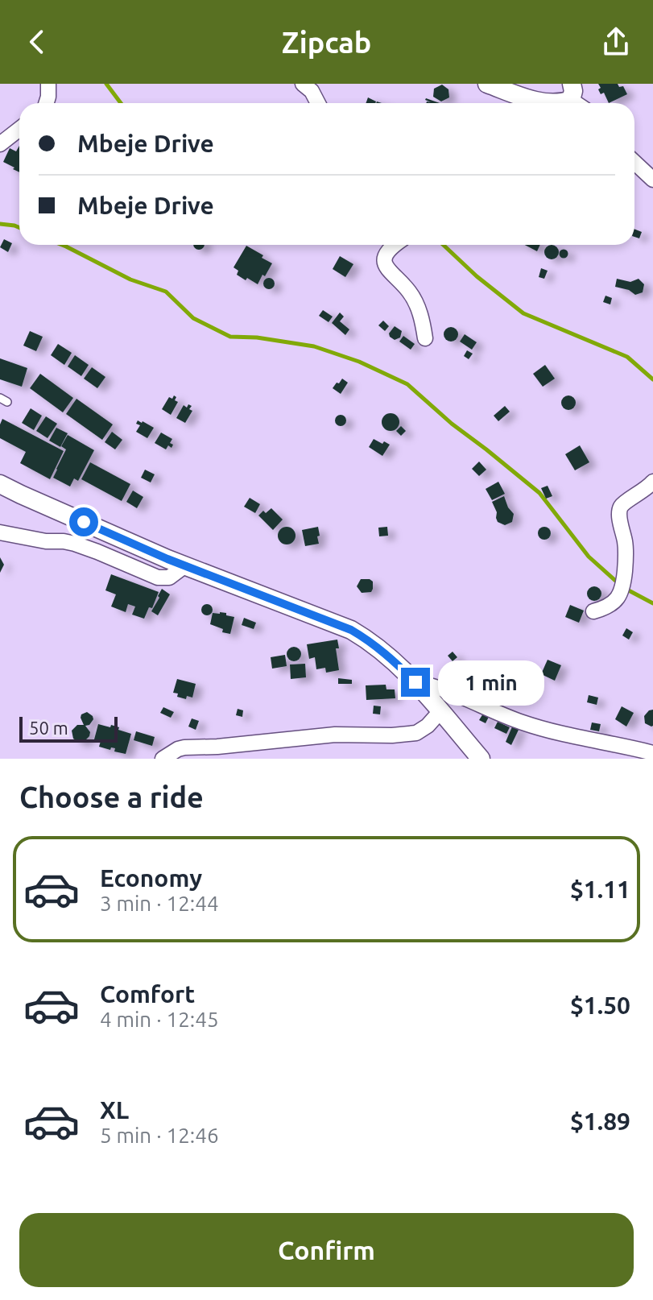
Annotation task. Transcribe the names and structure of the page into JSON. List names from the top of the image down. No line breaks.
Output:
{"scale_bar":"50 m","page":{"header":"Zipcab","banner":["Mbeje Drive","Mbeje Drive"],"bubble":"1 min","scale":"50 m","heading":"Choose a ride","list":[{"name":"Economy","note":"3 min · 12:44","value":"$1.11"},{"name":"Comfort","note":"4 min · 12:45","value":"$1.50"},{"name":"XL","note":"5 min · 12:46","value":"$1.89"}],"buttons":"Confirm"}}
